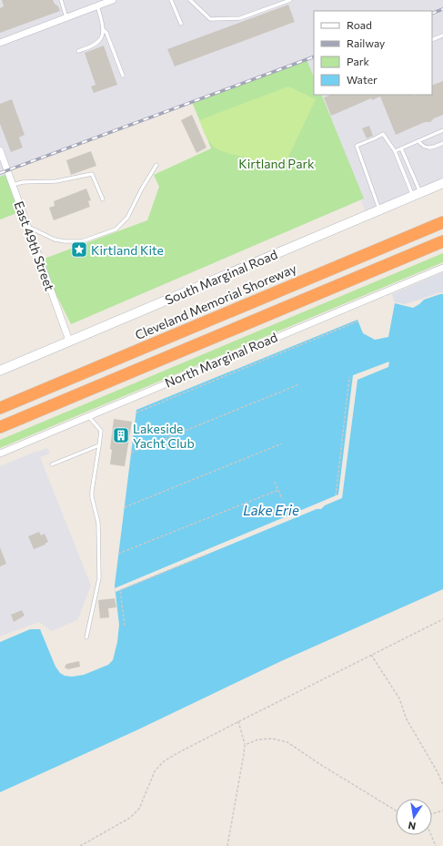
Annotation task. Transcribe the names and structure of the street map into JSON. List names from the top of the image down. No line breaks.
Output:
{"streets":{"highway":["Cleveland Memorial Shoreway"],"street":["East 49th Street","South Marginal Road","North Marginal Road"]},"crossings":[["East 49th Street","South Marginal Road"]],"water":["Lake Erie"],"parks":["Kirtland Park"],"places":{"place":["Kirtland Kite"],"building":["Lakeside Yacht Club"]},"legend":["Road","Railway","Park","Water"],"north":"bottom"}
